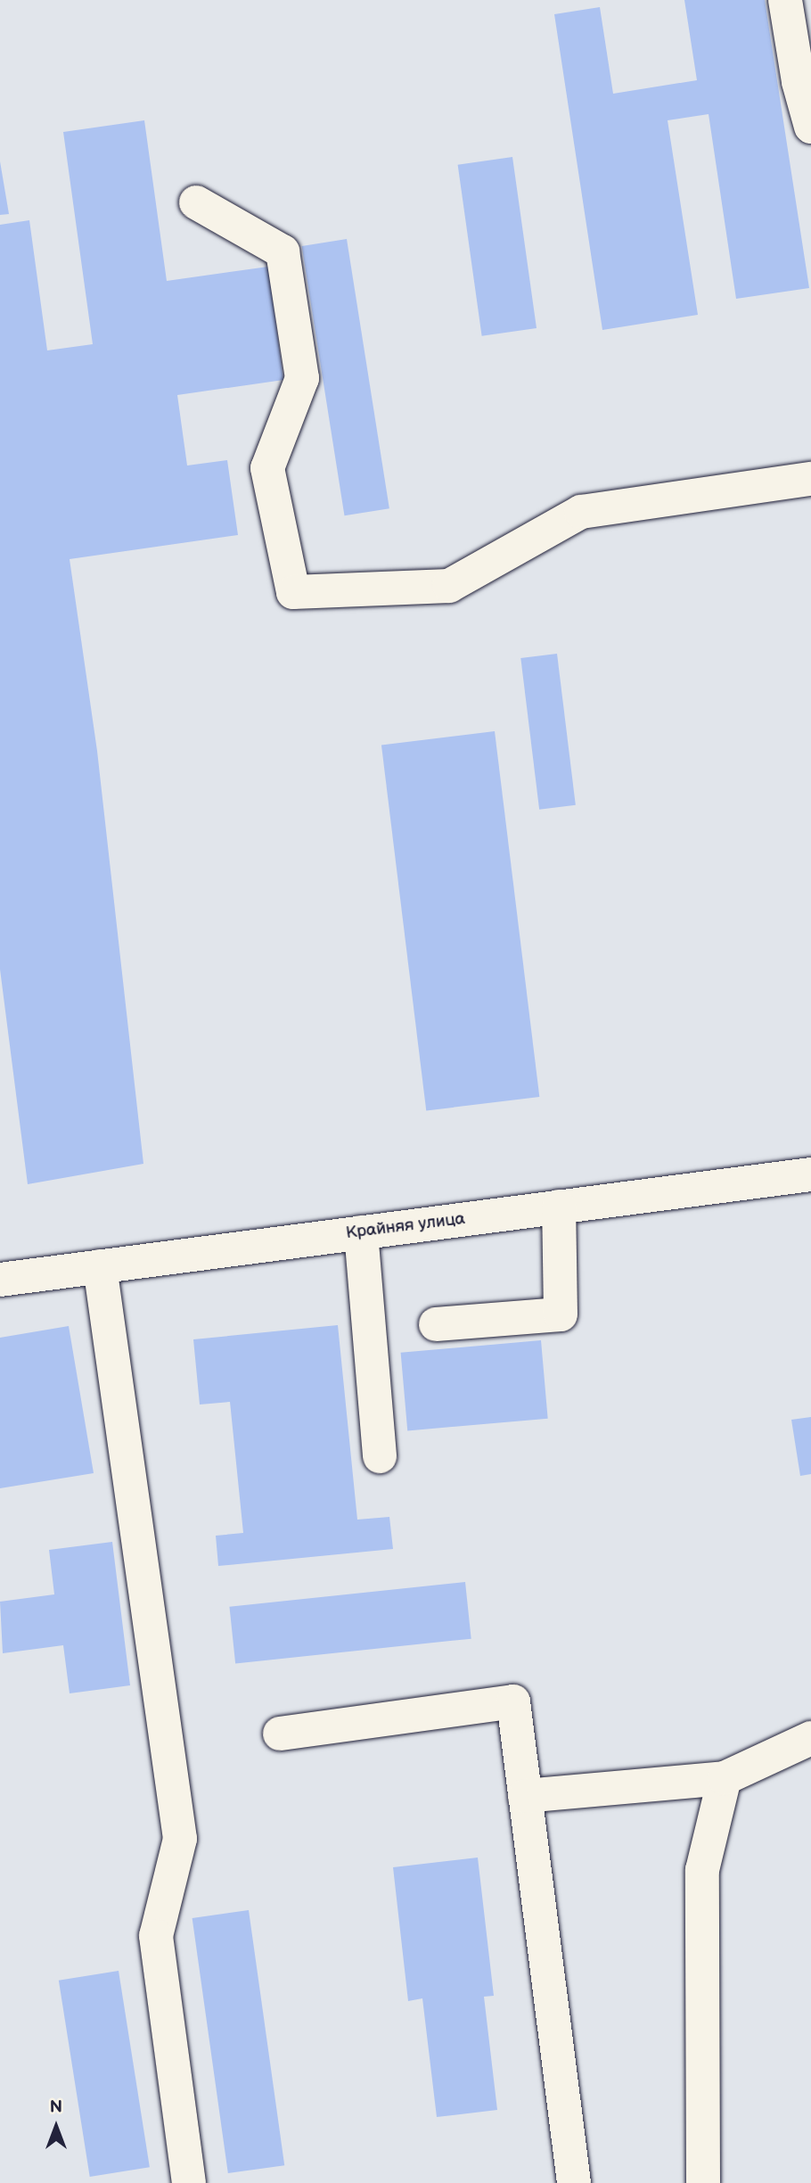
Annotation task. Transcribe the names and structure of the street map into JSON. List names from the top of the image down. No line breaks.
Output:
{"streets":{"street":["Крайняя улица"]},"north":"top"}
